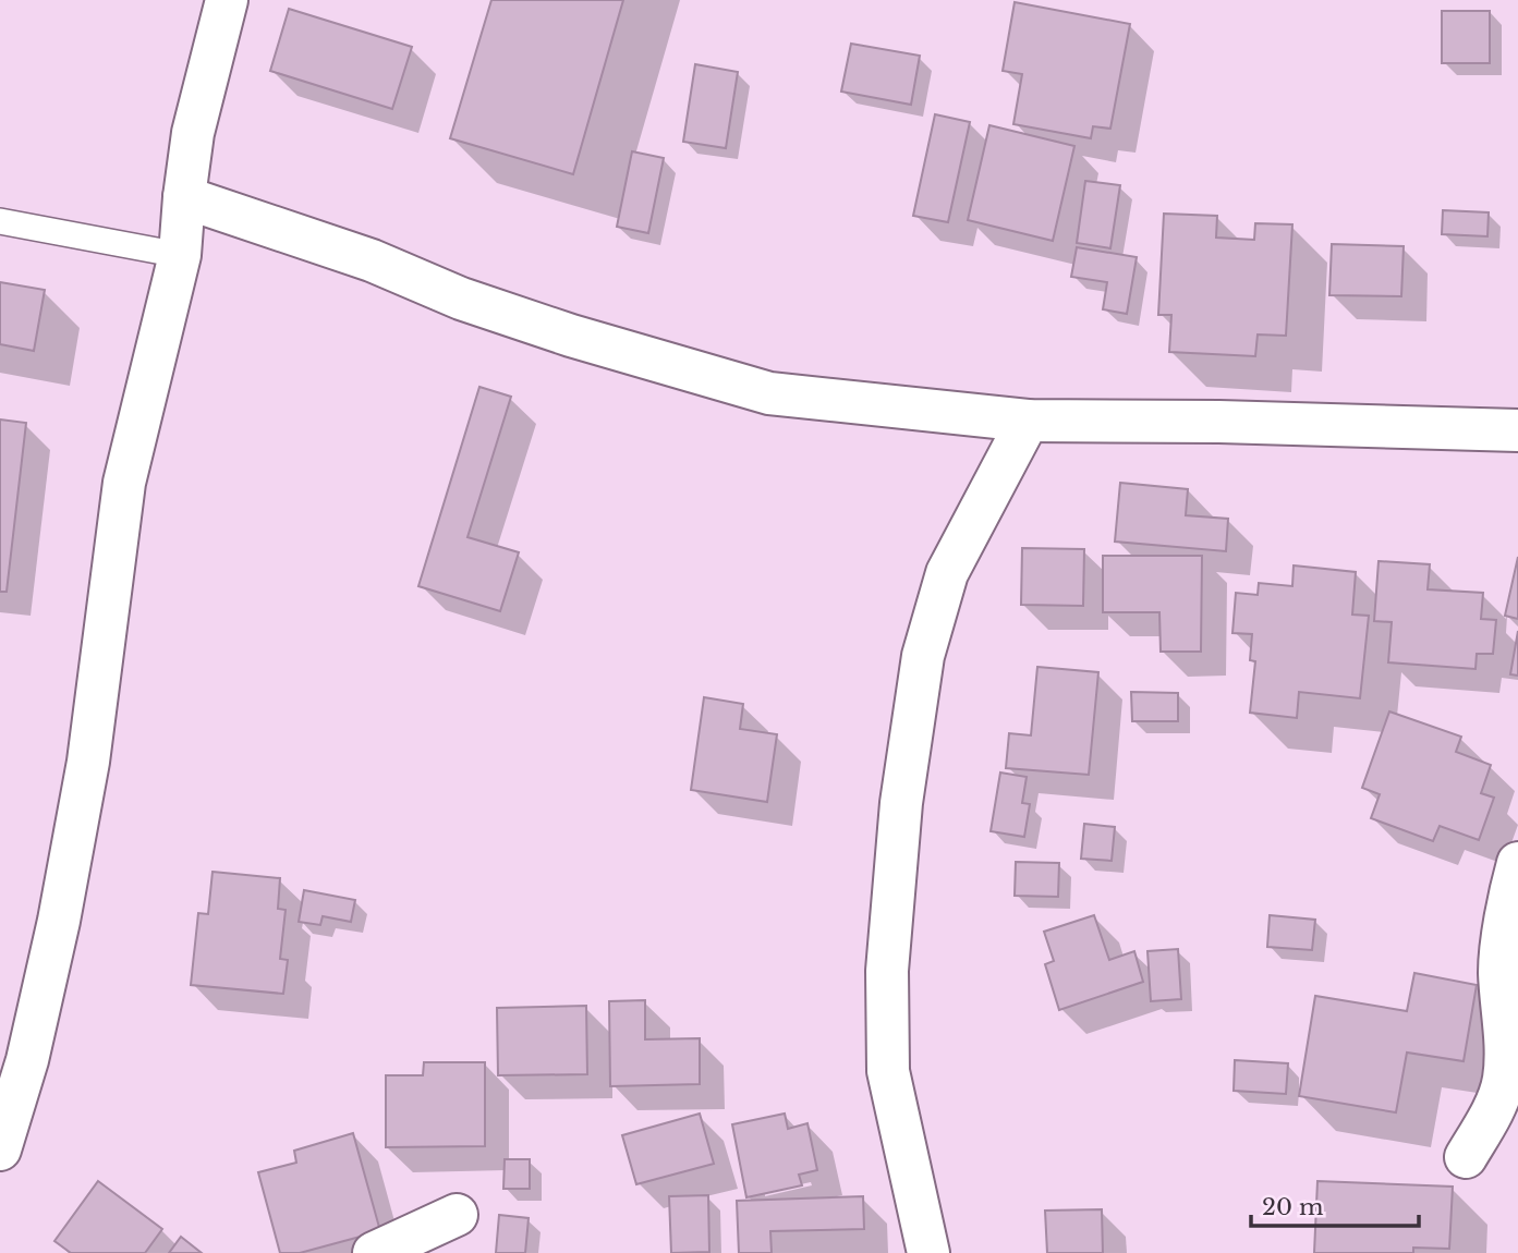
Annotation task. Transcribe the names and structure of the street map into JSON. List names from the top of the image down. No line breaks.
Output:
{"scale_bar":"20 m"}
